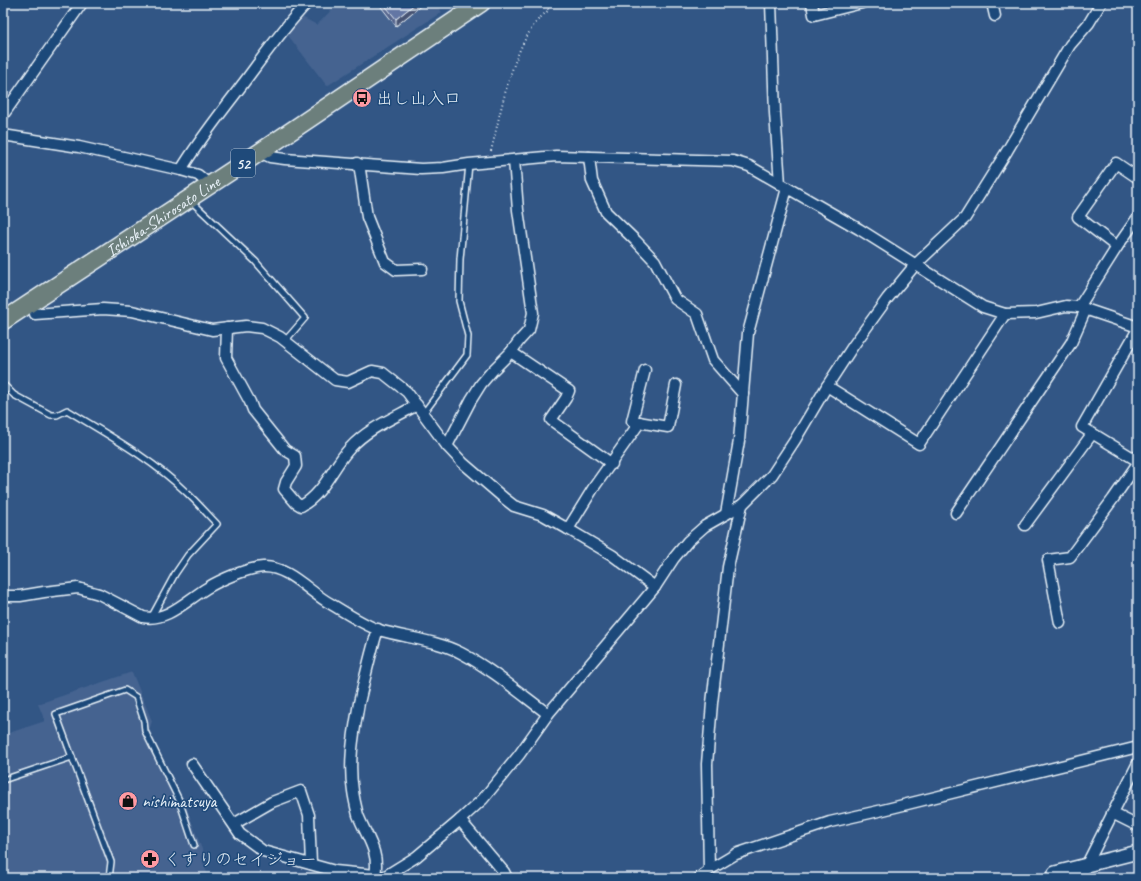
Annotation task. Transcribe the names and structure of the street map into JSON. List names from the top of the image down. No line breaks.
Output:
{"streets":{"main road":["52","Ishioka-Shirosato Line"]},"places":{"bus stop":["出し山入口"],"shop":["nishimatsuya"],"pharmacy":["くすりのセイジョー"]}}
